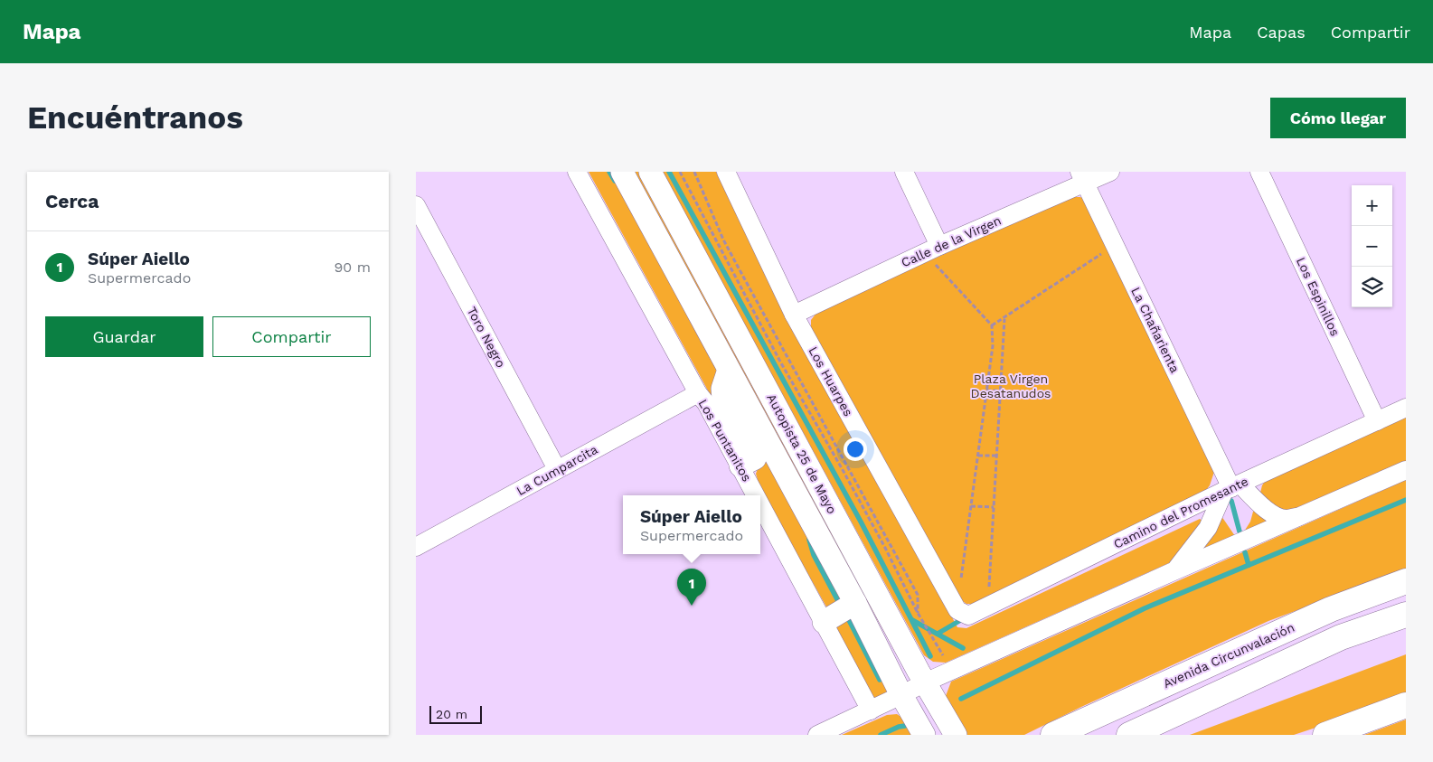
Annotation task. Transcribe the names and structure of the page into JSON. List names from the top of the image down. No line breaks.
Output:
{"streets":{"highway":["Avenida Circunvalación"],"main road":["Autopista 25 de Mayo"],"street":["Calle de la Virgen","Los Espinillos","La Chañarienta","Toro Negro","Los Huarpes","Los Puntanitos","La Cumparcita","Camino del Promesante"]},"crossings":[["Calle de la Virgen","La Chañarienta"],["Calle de la Virgen","Los Huarpes"],["Los Espinillos","Camino del Promesante"],["La Chañarienta","Camino del Promesante"],["Toro Negro","La Cumparcita"],["Los Huarpes","Camino del Promesante"],["Los Puntanitos","La Cumparcita"]],"parks":["Plaza Virgen Desatanudos"],"scale_bar":"20 m","page":{"header":"Mapa","nav":["Mapa","Capas","Compartir"],"buttons":["Cómo llegar",["Guardar","Compartir"]],"title":"Encuéntranos","heading":"Cerca","map_buttons":["+","−"],"list":[{"mark":"1","name":"Súper Aiello","note":"Supermercado","value":"90 m"}],"popup":["Súper Aiello","Supermercado"],"pins":"1","scale":"20 m"}}
